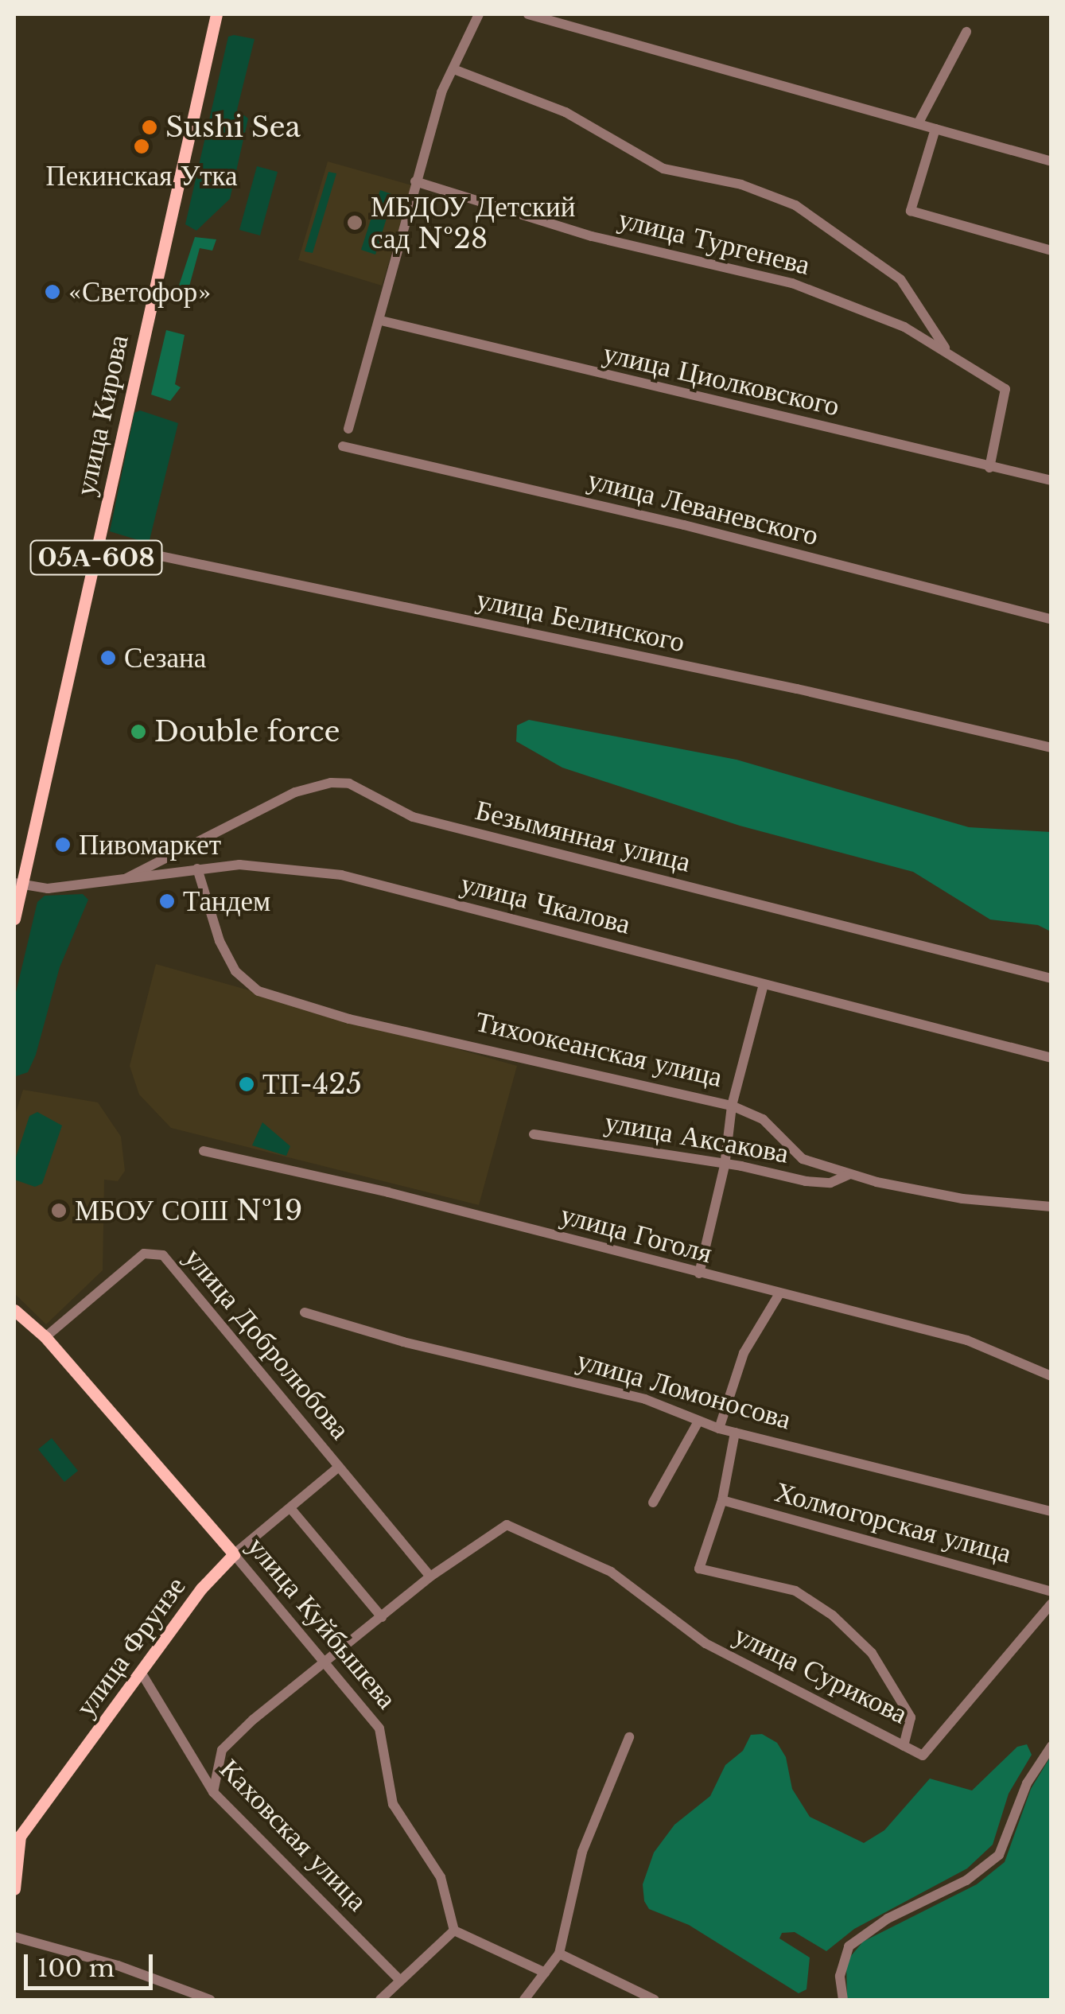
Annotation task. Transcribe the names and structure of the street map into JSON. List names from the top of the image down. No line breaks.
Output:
{"streets":{"main road":["улица Кирова","05А-608","улица Куйбышева","улица Фрунзе"],"street":["улица Тургенева","улица Циолковского","улица Леваневского","улица Белинского","Безымянная улица","улица Чкалова","Тихоокеанская улица","улица Аксакова","улица Гоголя","улица Добролюбова","улица Ломоносова","Холмогорская улица","улица Сурикова","Каховская улица"]},"crossings":[["улица Тургенева","улица Циолковского"],["улица Кирова","улица Белинского"],["улица Кирова","улица Чкалова"],["Безымянная улица","улица Чкалова"],["улица Чкалова","Тихоокеанская улица"],["Тихоокеанская улица","улица Аксакова"],["улица Добролюбова","улица Куйбышева"],["улица Добролюбова","улица Фрунзе"],["улица Добролюбова","улица Сурикова"],["Холмогорская улица","улица Сурикова"],["улица Куйбышева","улица Фрунзе"],["улица Фрунзе","Каховская улица"]],"places":["Sushi Sea","Пекинская Утка","МБДОУ Детский сад №28","«Светофор»","Сезана","Double force","Пивомаркет","Тандем","ТП-425","МБОУ СОШ №19"],"scale_bar":"100 m"}
